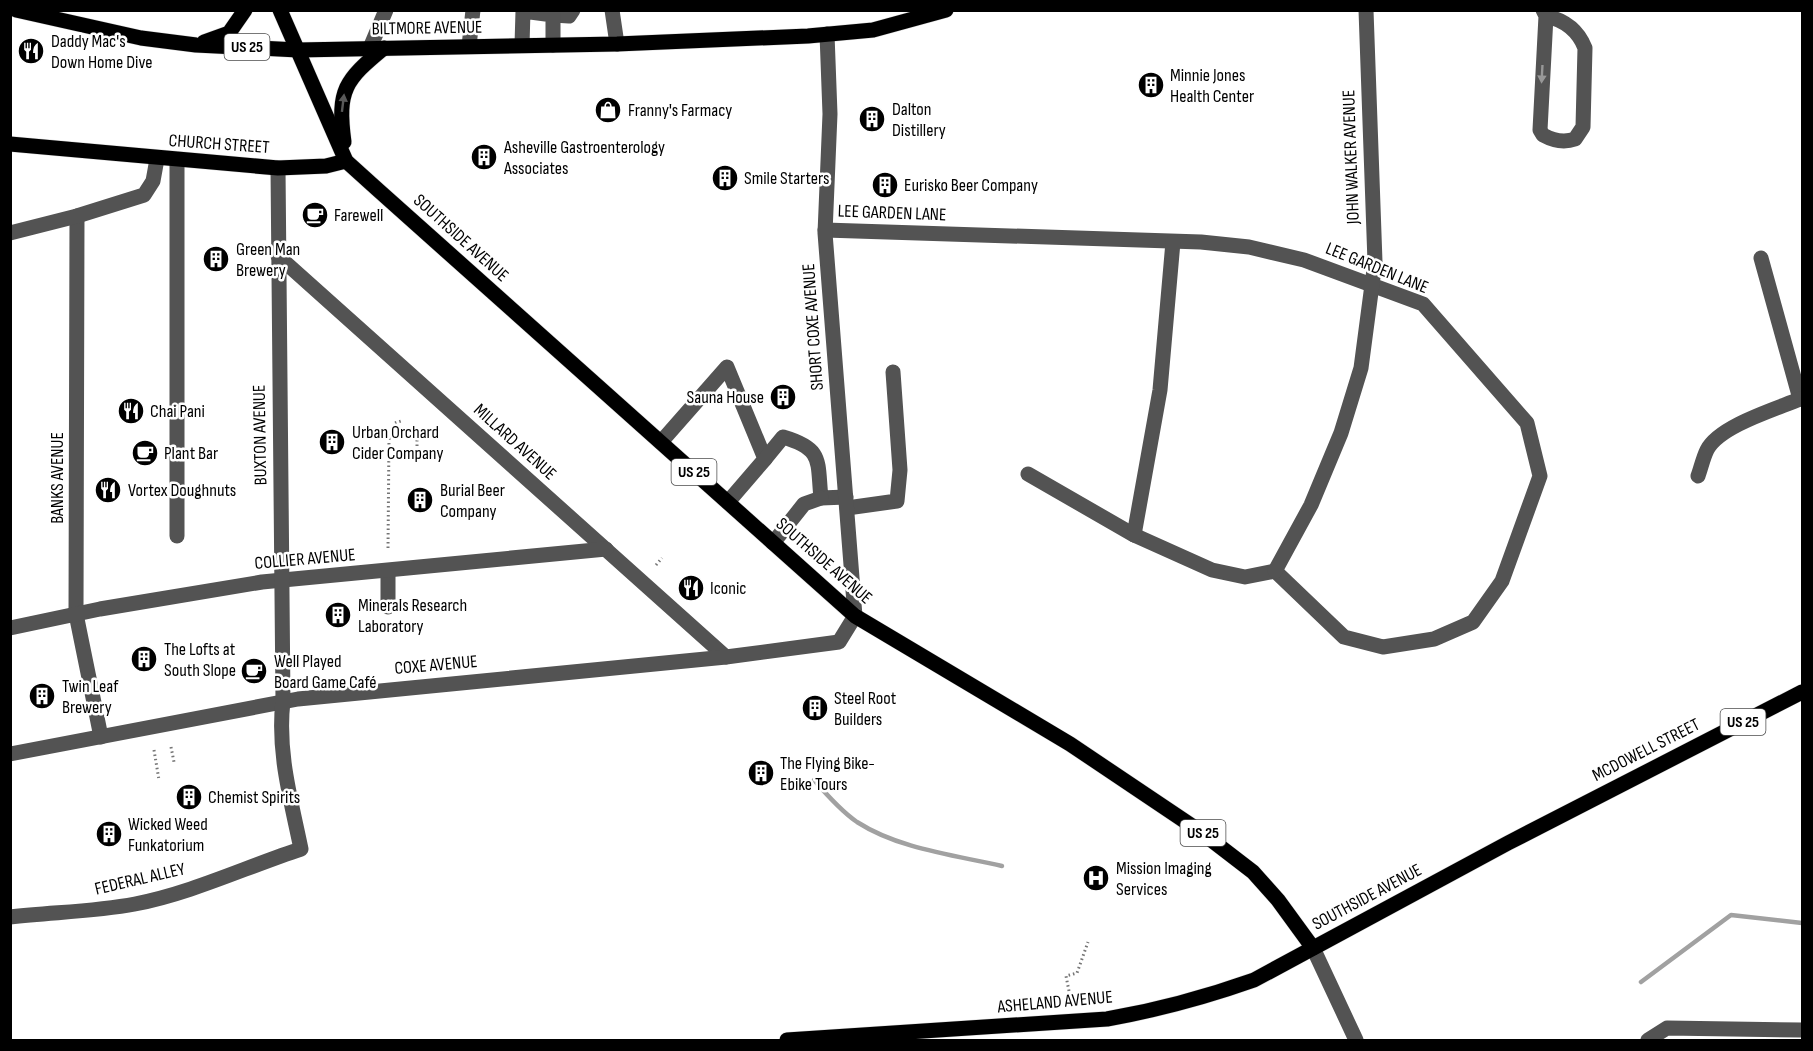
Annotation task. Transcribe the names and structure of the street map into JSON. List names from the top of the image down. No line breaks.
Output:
{"streets":{"main road":["BILTMORE AVENUE","US 25","CHURCH STREET","SOUTHSIDE AVENUE","MCDOWELL STREET","ASHELAND AVENUE"],"street":["JOHN WALKER AVENUE","LEE GARDEN LANE","SHORT COXE AVENUE","BUXTON AVENUE","MILLARD AVENUE","BANKS AVENUE","COLLIER AVENUE","COXE AVENUE","FEDERAL ALLEY"]},"crossings":[["BILTMORE AVENUE","SOUTHSIDE AVENUE"],["BILTMORE AVENUE","SHORT COXE AVENUE"],["CHURCH STREET","SOUTHSIDE AVENUE"],["CHURCH STREET","BUXTON AVENUE"],["CHURCH STREET","BANKS AVENUE"],["JOHN WALKER AVENUE","LEE GARDEN LANE"],["LEE GARDEN LANE","SHORT COXE AVENUE"],["SOUTHSIDE AVENUE","SHORT COXE AVENUE"],["SOUTHSIDE AVENUE","COXE AVENUE"],["SOUTHSIDE AVENUE","MCDOWELL STREET"],["SOUTHSIDE AVENUE","ASHELAND AVENUE"],["SHORT COXE AVENUE","COXE AVENUE"],["BUXTON AVENUE","MILLARD AVENUE"],["BUXTON AVENUE","COLLIER AVENUE"],["BUXTON AVENUE","COXE AVENUE"],["BUXTON AVENUE","FEDERAL ALLEY"],["MILLARD AVENUE","COLLIER AVENUE"],["MILLARD AVENUE","COXE AVENUE"],["BANKS AVENUE","COLLIER AVENUE"],["BANKS AVENUE","COXE AVENUE"],["COXE AVENUE","FEDERAL ALLEY"]],"places":{"restaurant":["Daddy Mac's Down Home Dive","Chai Pani","Vortex Doughnuts","Iconic"],"building":["Minnie Jones Health Center","Dalton Distillery","Asheville Gastroenterology Associates","Smile Starters","Eurisko Beer Company","Green Man Brewery","Sauna House","Urban Orchard Cider Company","Burial Beer Company","Minerals Research Laboratory","The Lofts at South Slope","Twin Leaf Brewery","Steel Root Builders","The Flying Bike- Ebike Tours","Chemist Spirits","Wicked Weed Funkatorium"],"shop":["Franny's Farmacy"],"cafe":["Farewell","Plant Bar","Well Played Board Game Café"],"hospital":["Mission Imaging Services"]}}
